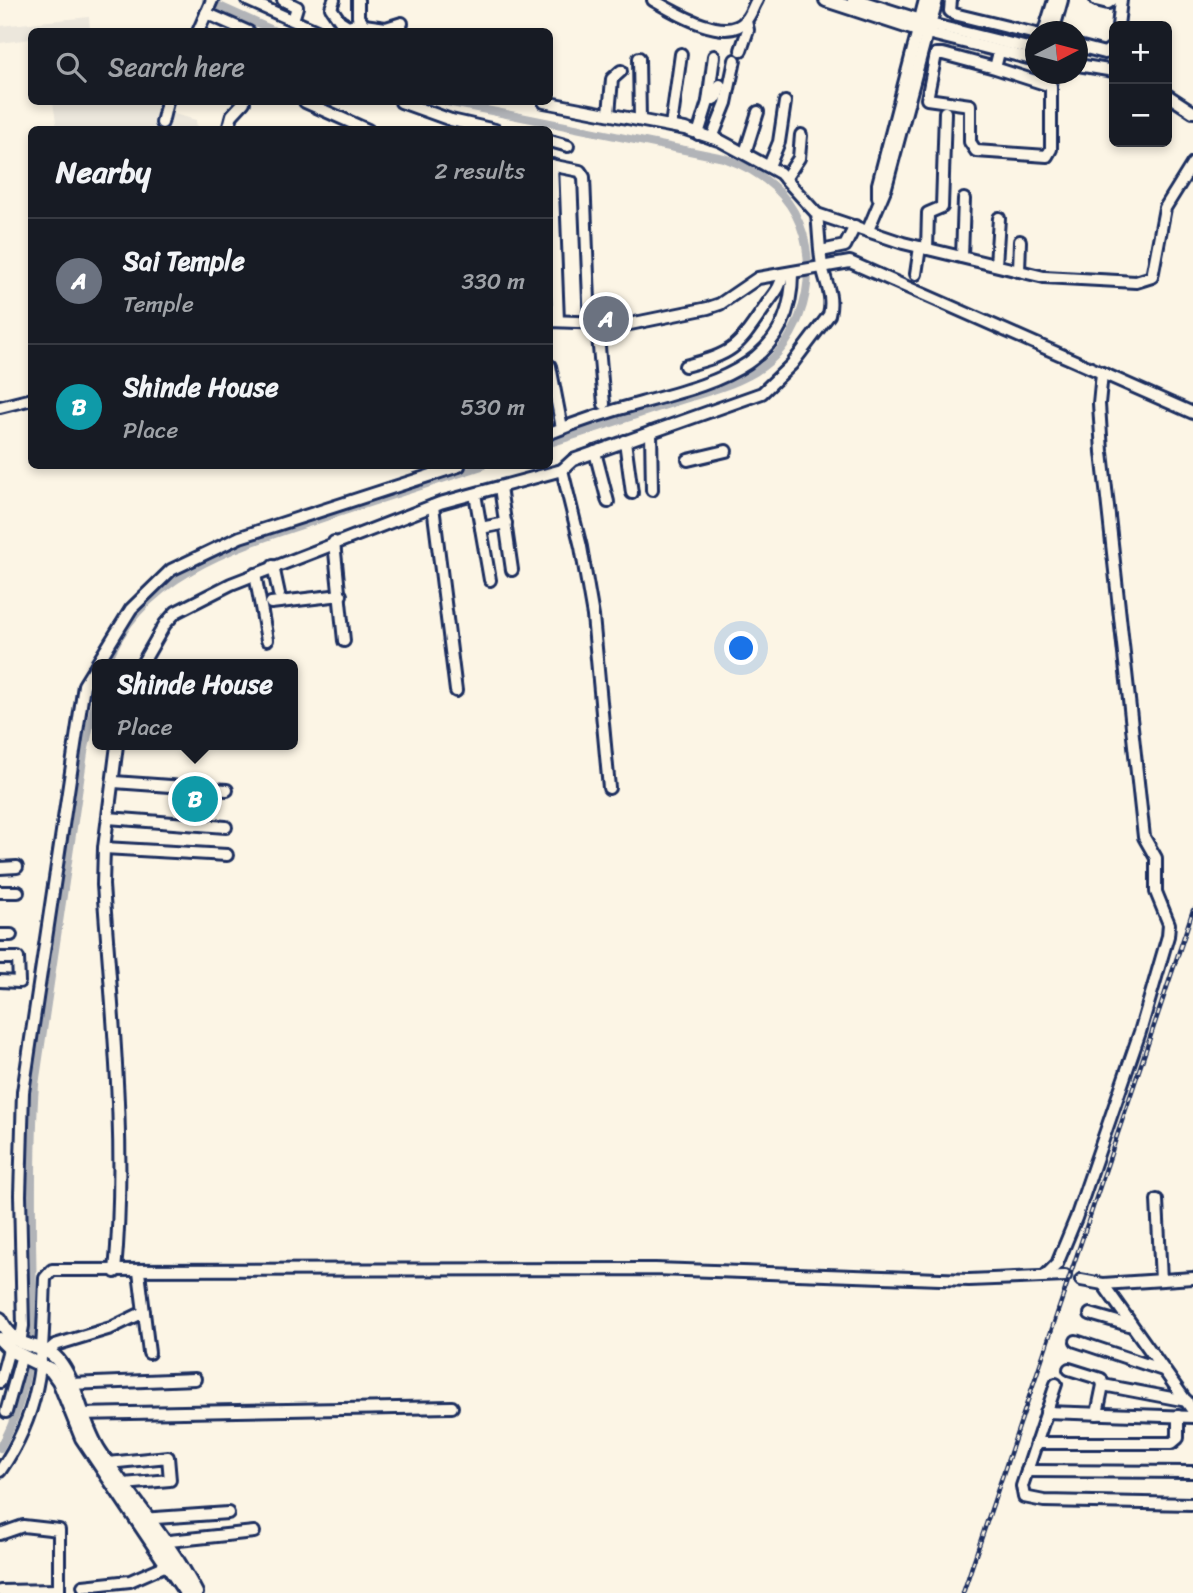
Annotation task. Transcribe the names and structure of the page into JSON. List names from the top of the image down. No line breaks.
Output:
{"north":"right","page":{"map_buttons":["+","−"],"search":"Search here","heading":["Nearby","2 results"],"list":[{"mark":"A","name":"Sai Temple","note":"Temple","value":"330 m"},{"mark":"B","name":"Shinde House","note":"Place","value":"530 m"}],"pins":["A","B"],"popup":["Shinde House","Place"]}}
